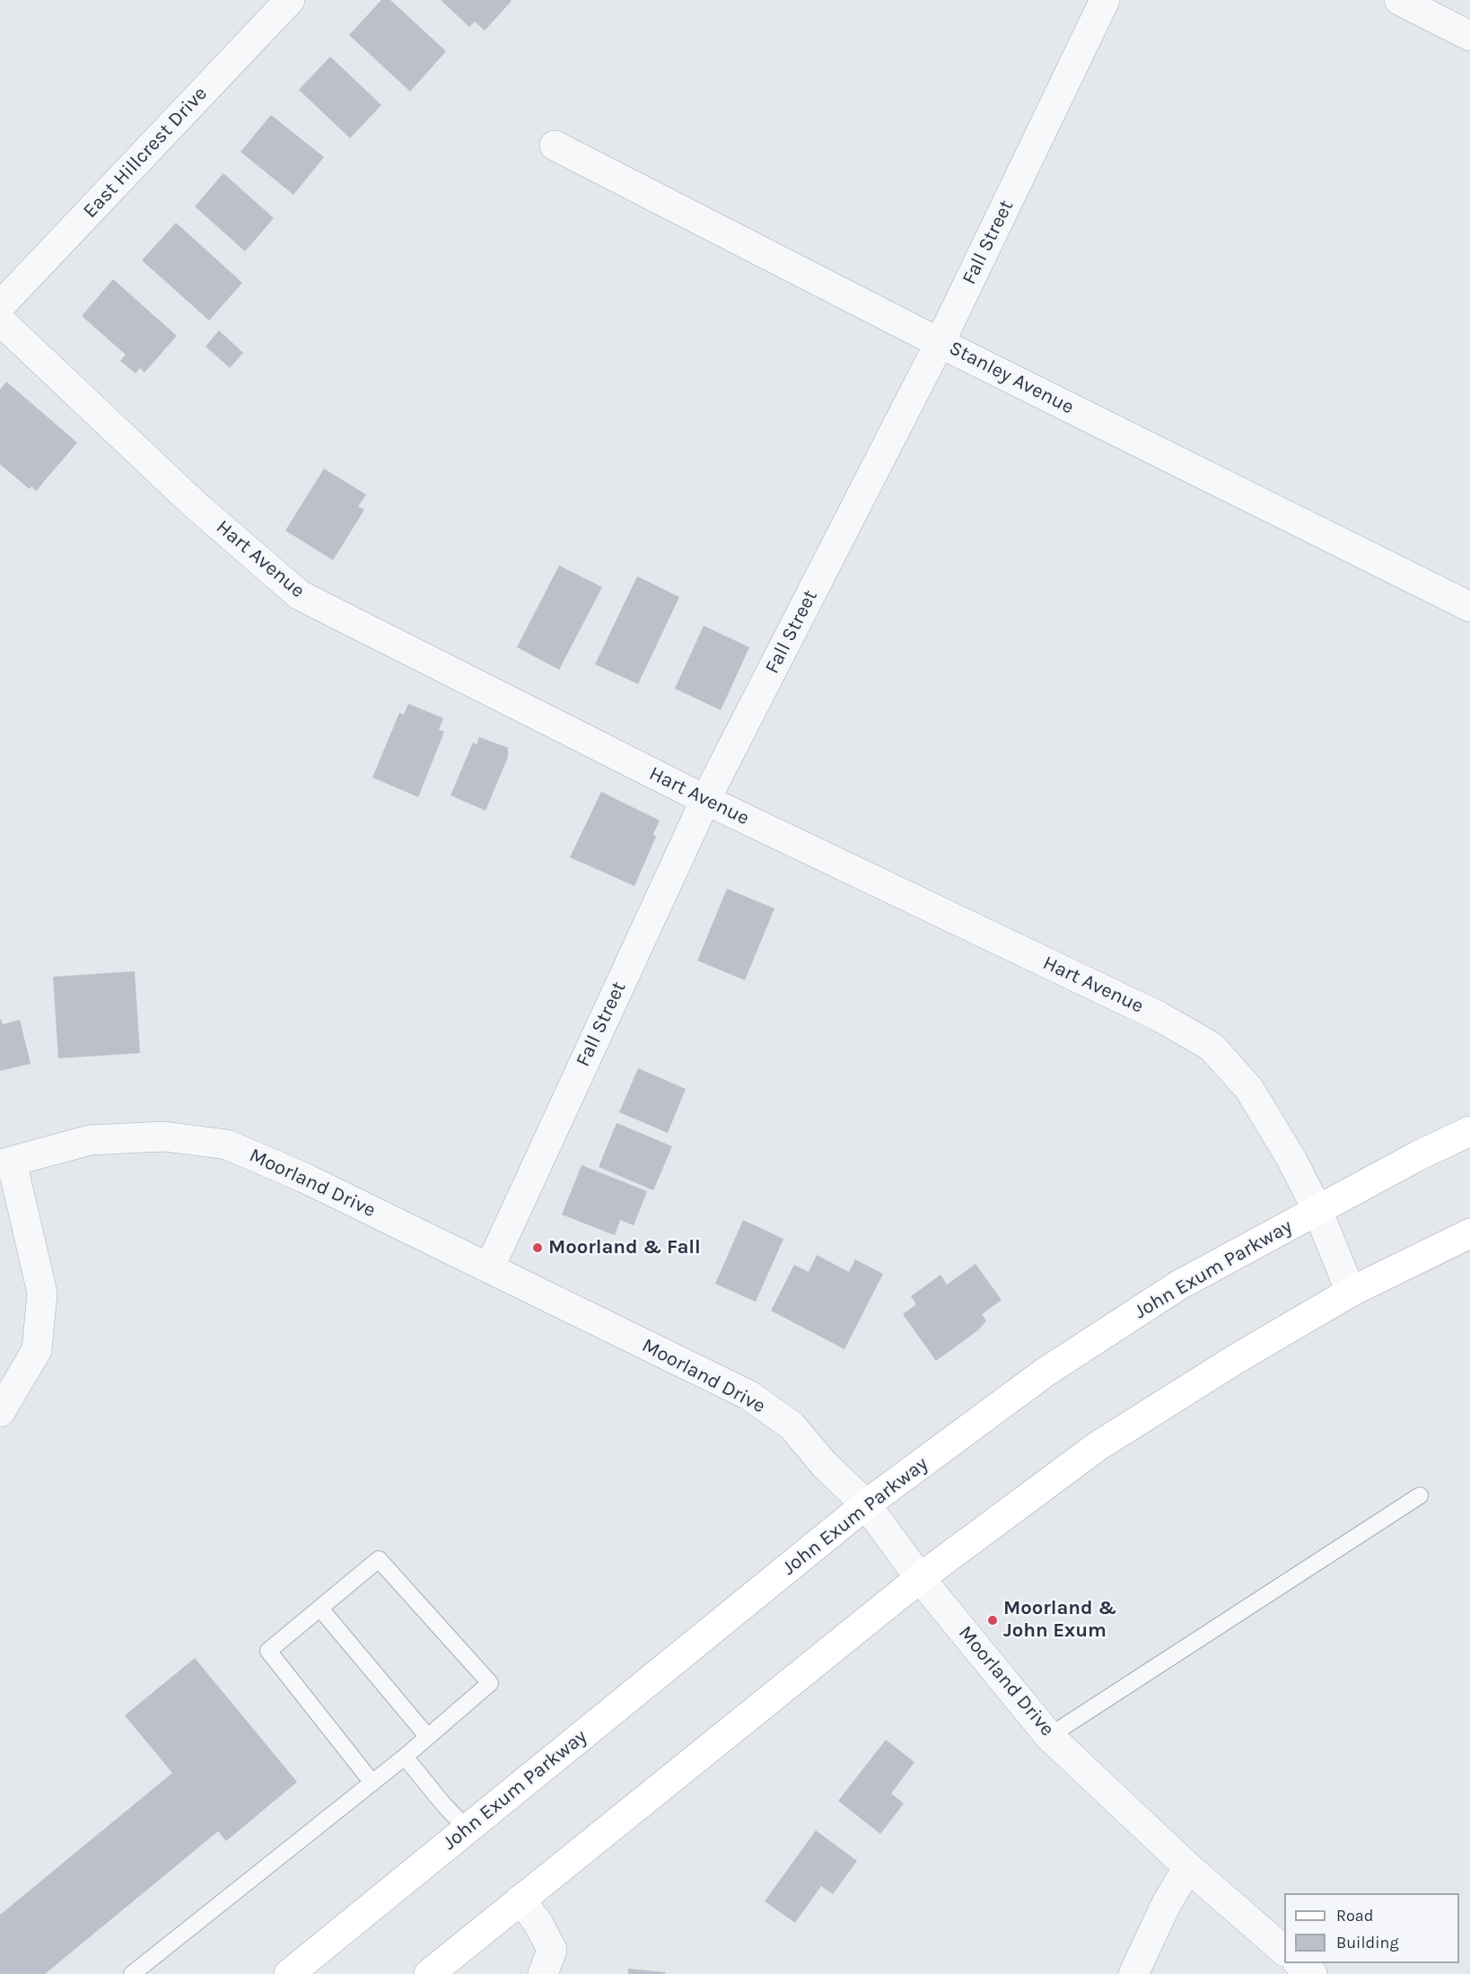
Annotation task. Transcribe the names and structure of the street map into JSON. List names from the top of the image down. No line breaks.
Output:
{"streets":{"main road":["John Exum Parkway"],"street":["East Hillcrest Drive","Fall Street","Stanley Avenue","Hart Avenue","Moorland Drive"]},"crossings":[["Fall Street","Stanley Avenue"],["Fall Street","Hart Avenue"],["Fall Street","Moorland Drive"],["Hart Avenue","John Exum Parkway"],["Moorland Drive","John Exum Parkway"]],"places":["Moorland & Fall","Moorland & John Exum"],"legend":["Road","Building"]}
